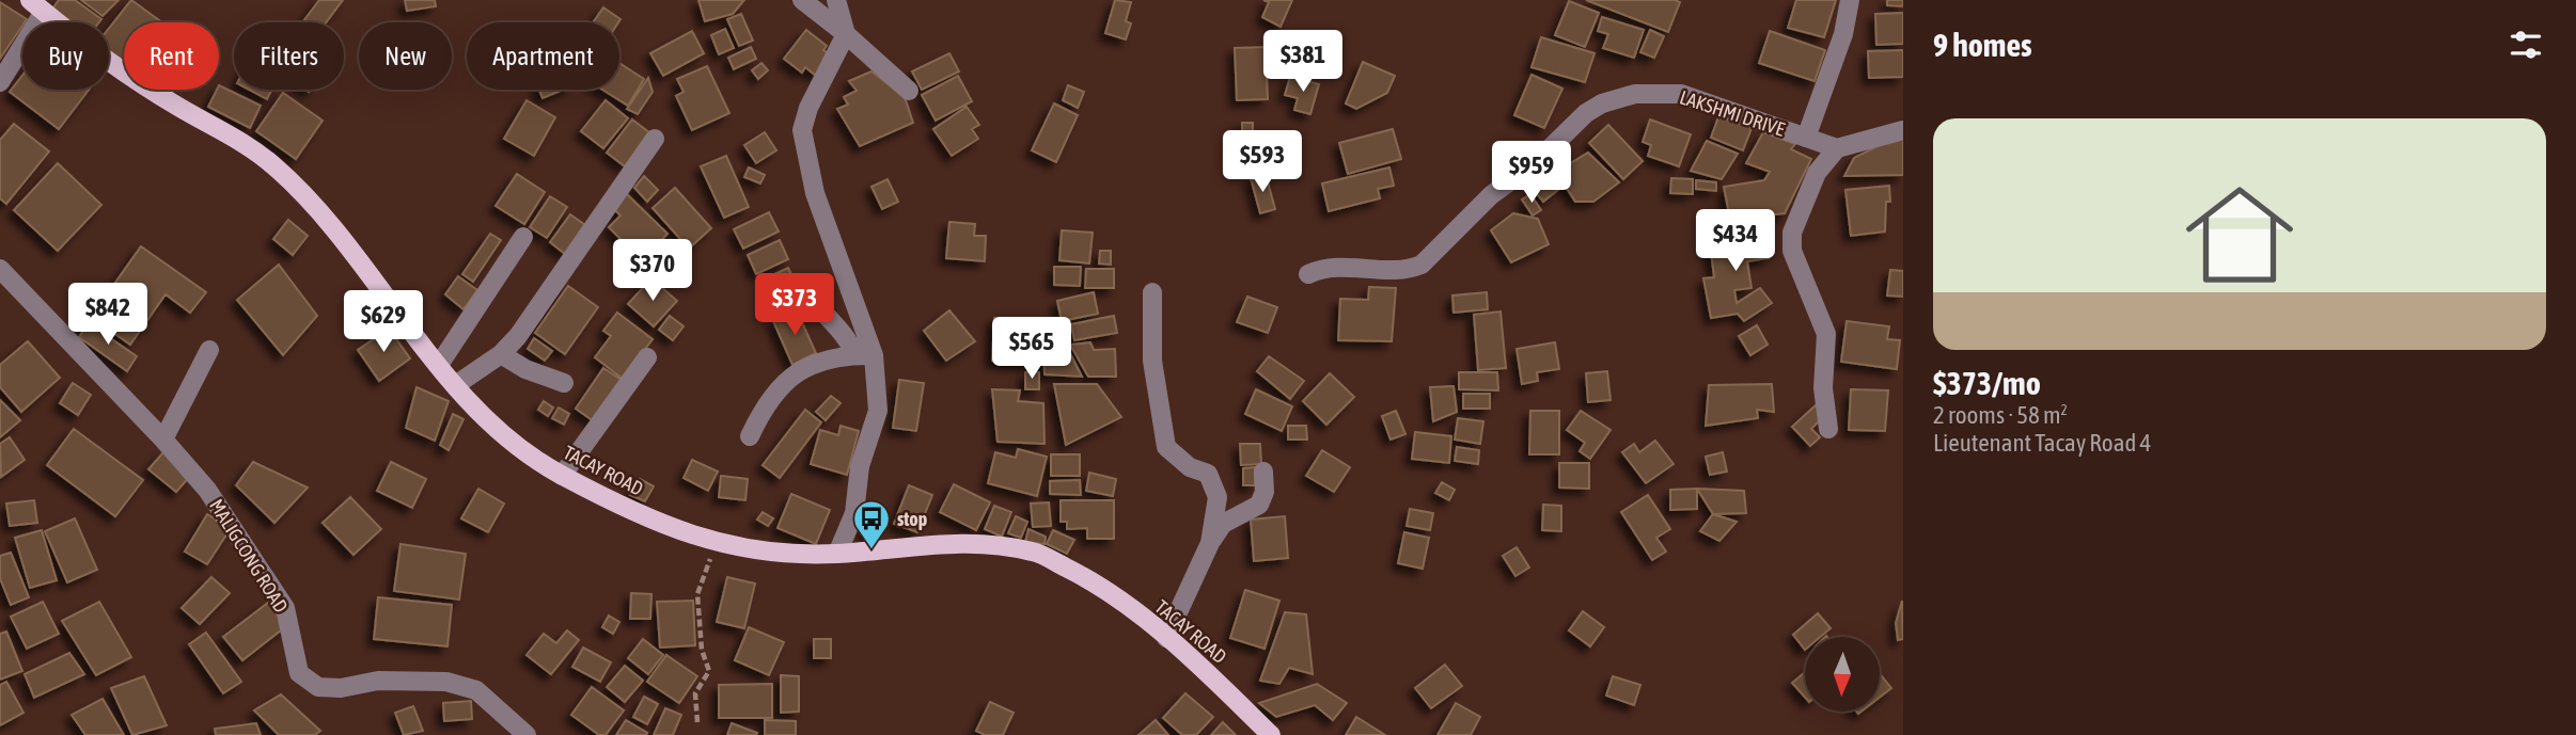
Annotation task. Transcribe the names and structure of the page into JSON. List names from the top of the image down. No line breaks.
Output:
{"streets":{"main road":["TACAY ROAD"],"street":["LAKSHMI DRIVE","MALIGCONG ROAD"]},"places":{"bus stop":["stop"]},"north":"bottom","page":{"heading":"9 homes","chip":["Buy","Rent","Filters","New","Apartment"],"price":["$381","$593","$959","$434","$370","$373","$842","$629","$565"],"list":[{"name":"$373/mo","note":"2 rooms · 58 m² · Lieutenant Tacay Road 4"}]}}
